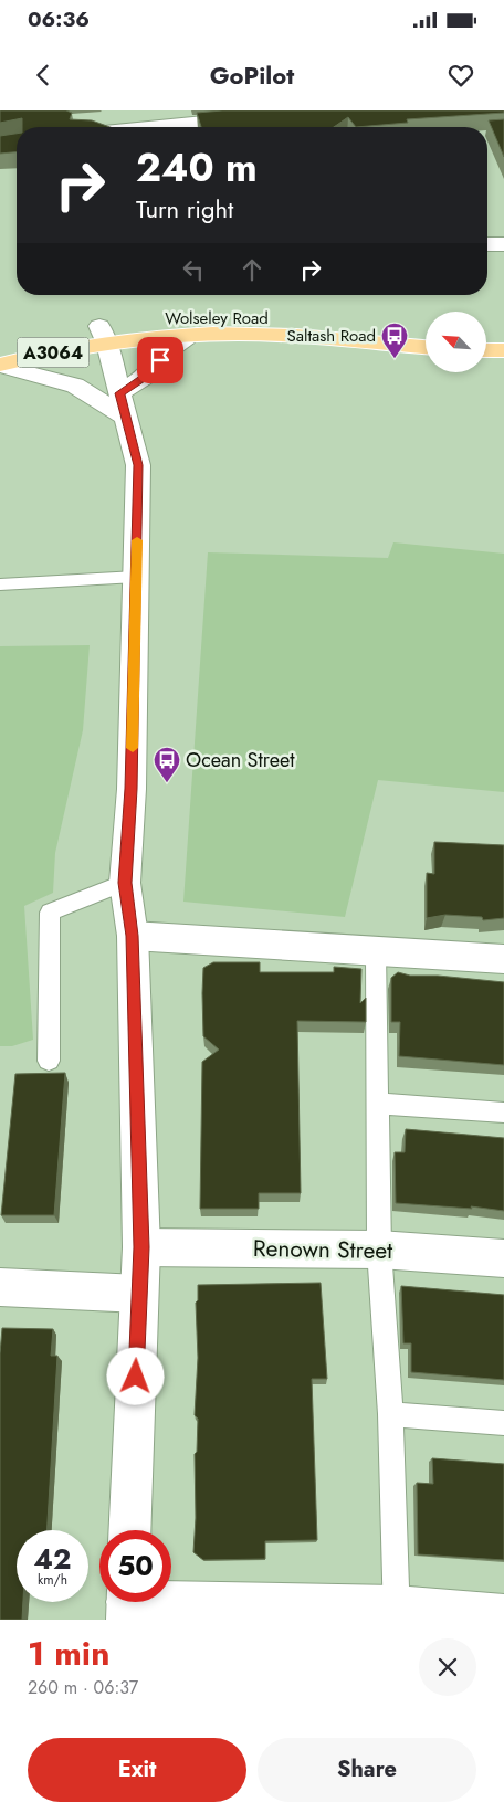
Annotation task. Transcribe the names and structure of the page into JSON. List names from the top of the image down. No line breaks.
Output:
{"streets":{"main road":["Wolseley Road","A3064","Renown Street"]},"places":{"bus stop":["Saltash Road","Ocean Street"]},"north":"top left","page":{"status":"06:36","header":"GoPilot","turn":["240 m","Turn right"],"speed":"42 km/h","limit":"50","heading":["1 min","260 m · 06:37"],"buttons":["Exit","Share"]}}
